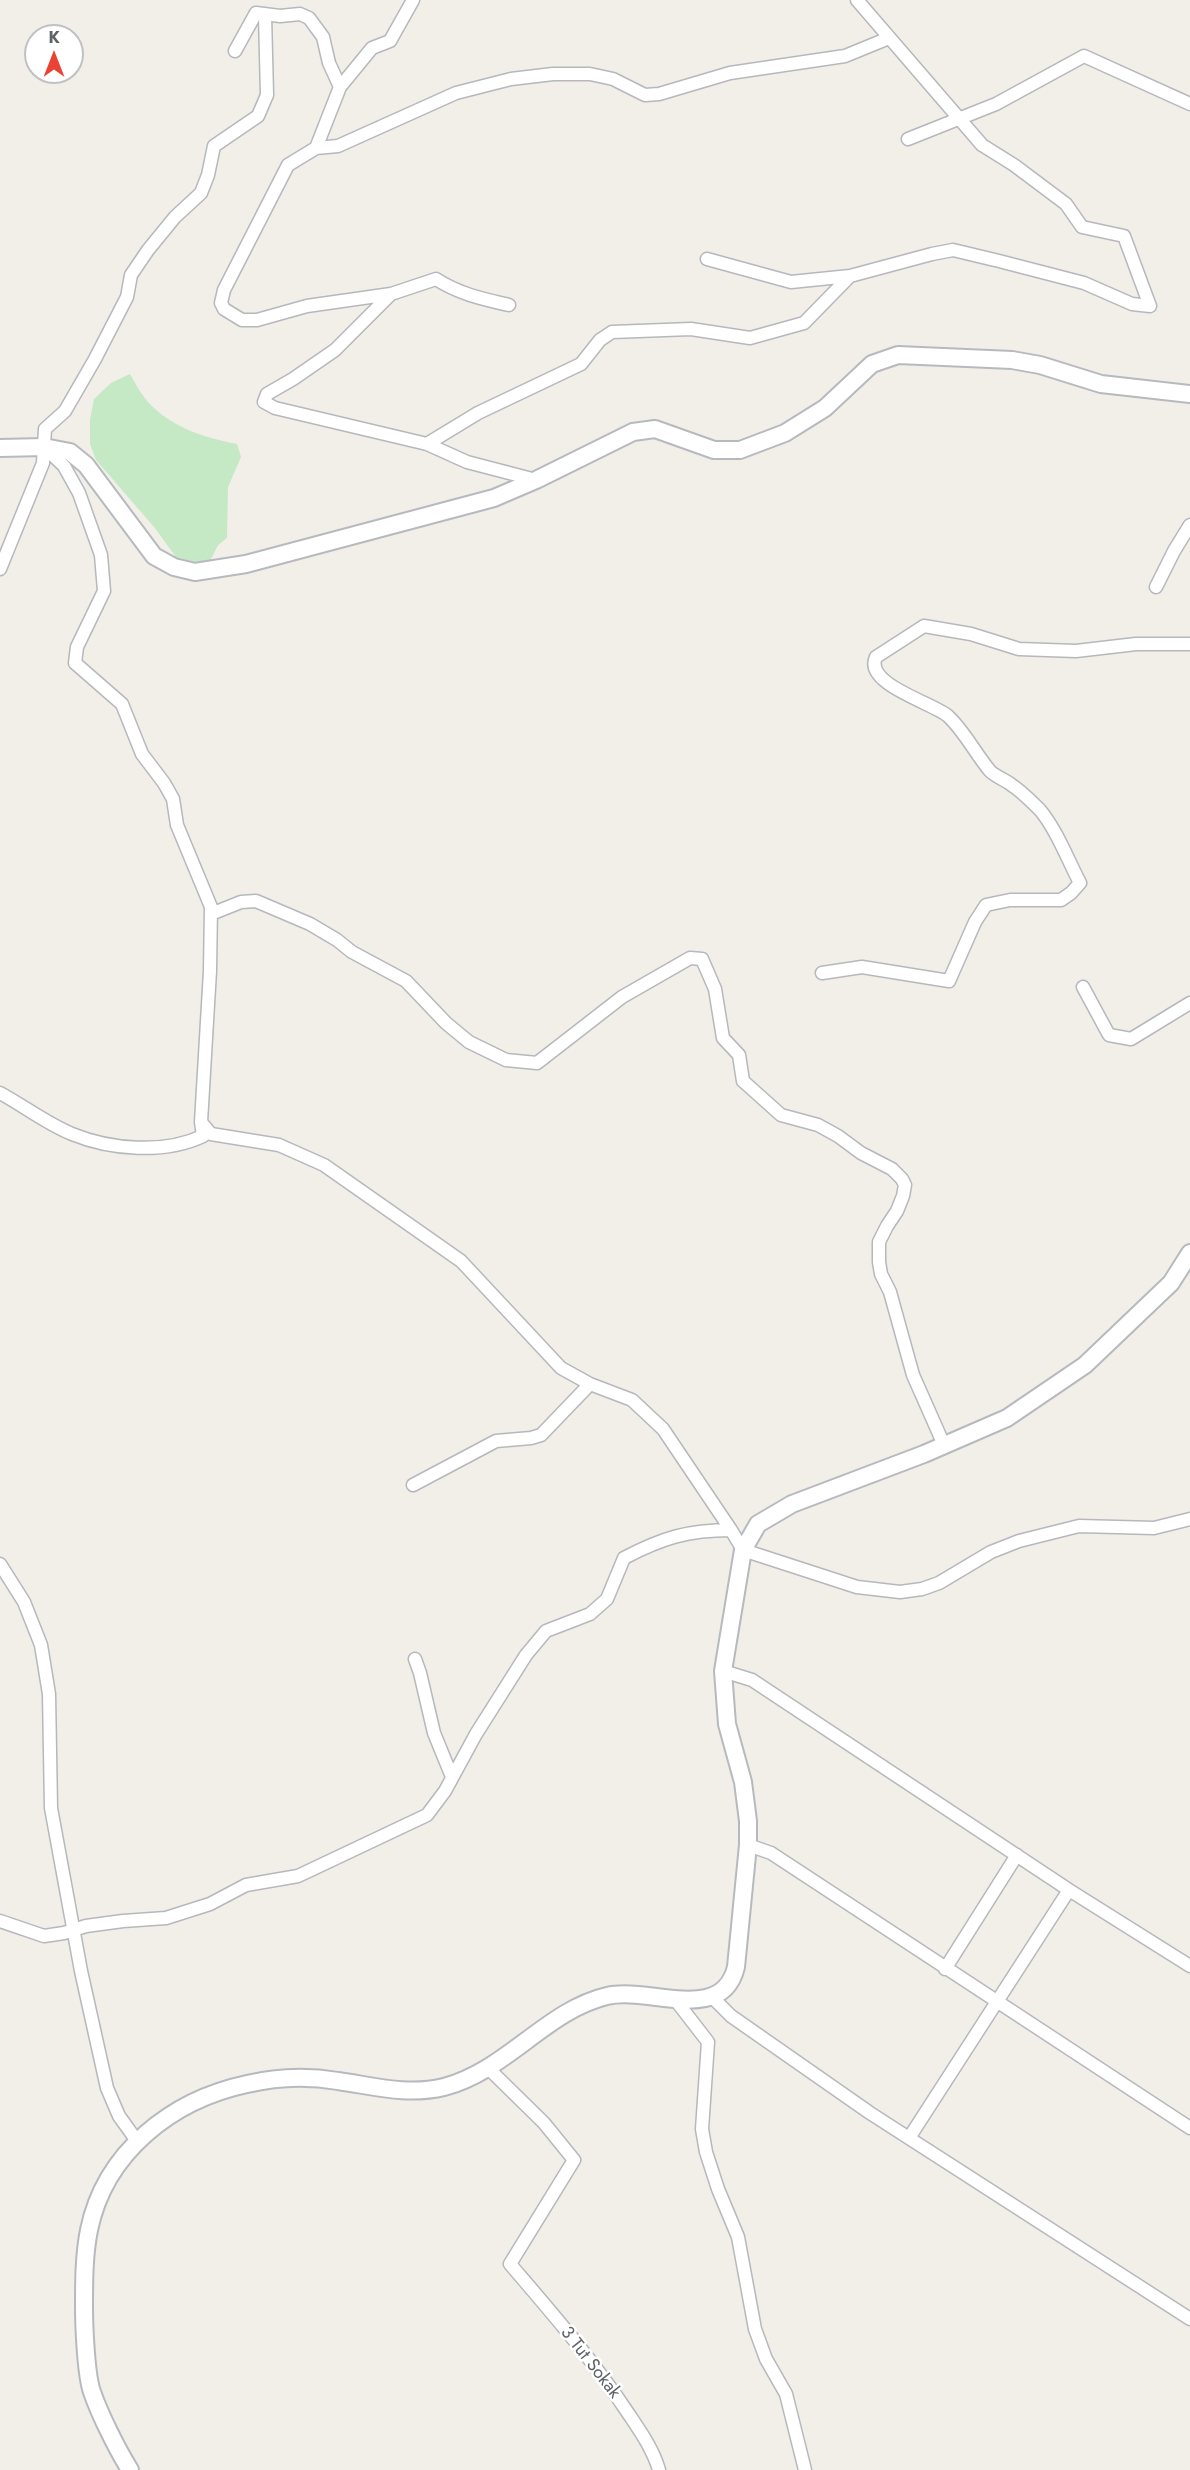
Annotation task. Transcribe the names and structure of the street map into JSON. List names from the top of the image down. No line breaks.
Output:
{"streets":{"street":["3 Tut Sokak"]},"north":"top"}
